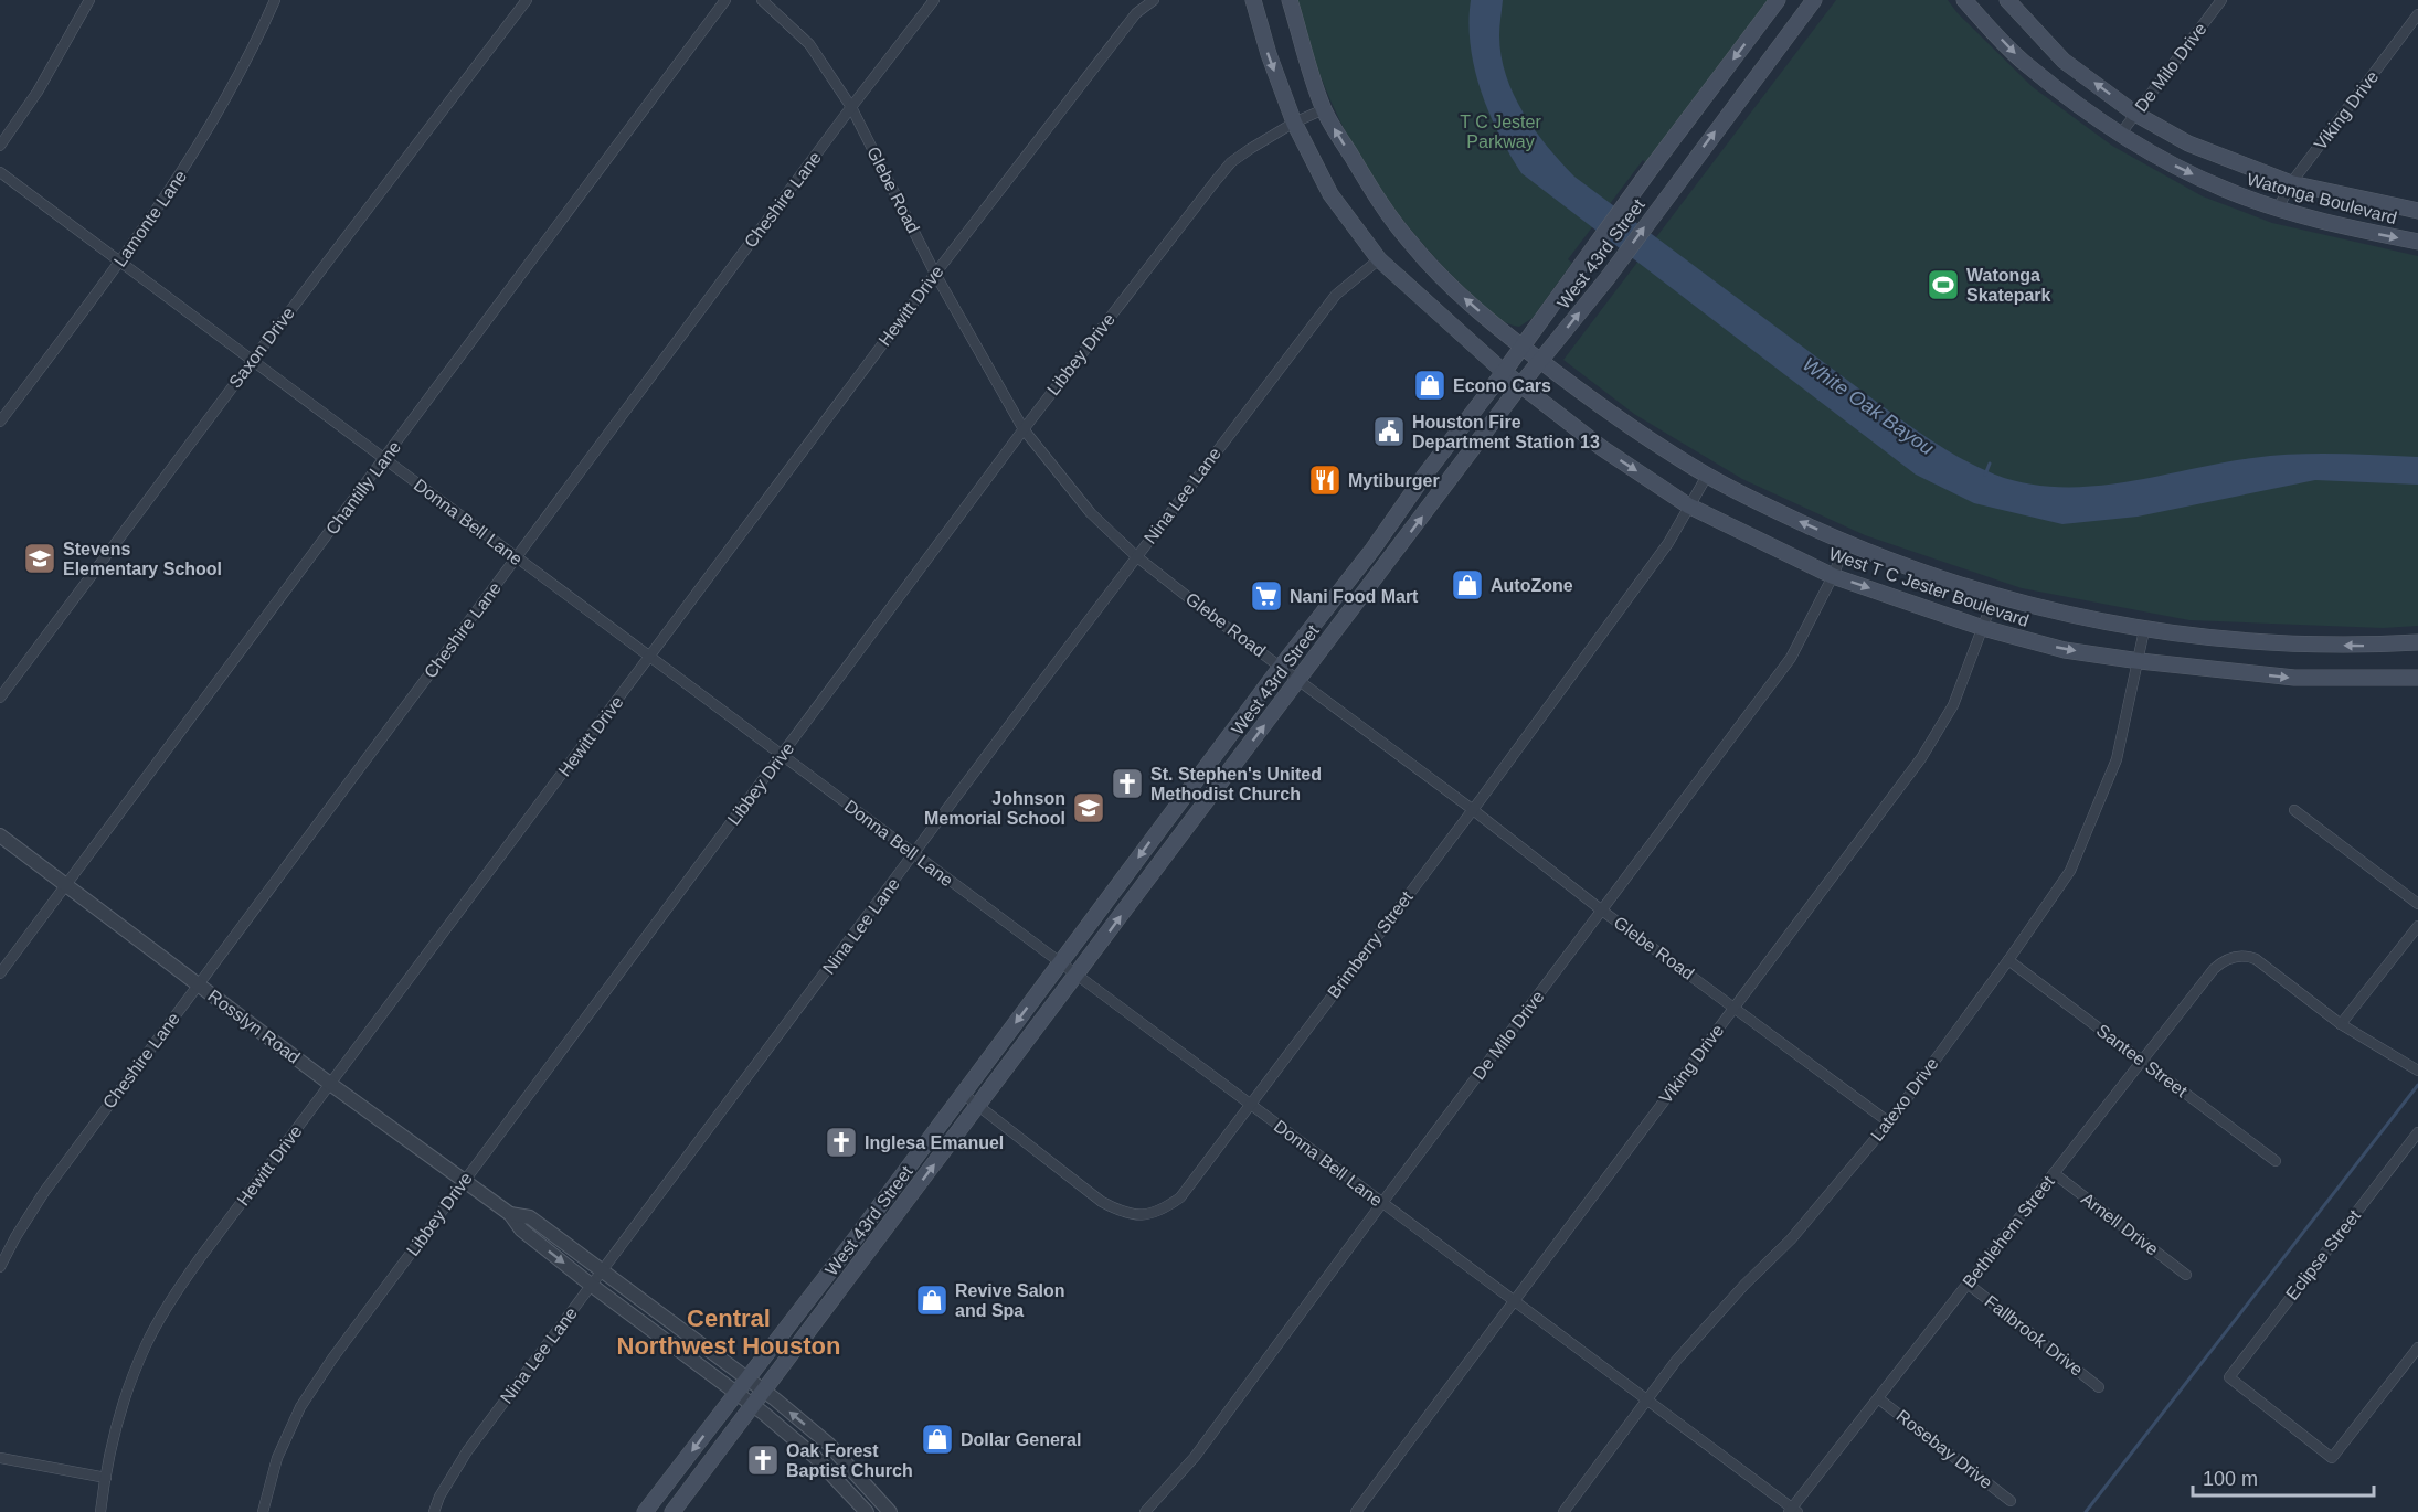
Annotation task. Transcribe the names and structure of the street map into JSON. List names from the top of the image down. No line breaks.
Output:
{"streets":{"main road":["Watonga Boulevard","West 43rd Street","West T C Jester Boulevard"],"street":["De Milo Drive","Viking Drive","Glebe Road","Cheshire Lane","Lamonte Lane","Hewitt Drive","Saxon Drive","Libbey Drive","Chantilly Lane","Nina Lee Lane","Donna Bell Lane","Brimberry Street","Rosslyn Road","Santee Street","Latexo Drive","Arnell Drive","Bethlehem Street","Eclipse Street","Fallbrook Drive","Rosebay Drive"]},"crossings":[["De Milo Drive","Glebe Road"],["De Milo Drive","Watonga Boulevard"],["De Milo Drive","Donna Bell Lane"],["De Milo Drive","West T C Jester Boulevard"],["Viking Drive","Glebe Road"],["Viking Drive","Watonga Boulevard"],["Viking Drive","Donna Bell Lane"],["Viking Drive","West T C Jester Boulevard"],["Glebe Road","Cheshire Lane"],["Glebe Road","West 43rd Street"],["Glebe Road","Hewitt Drive"],["Glebe Road","Libbey Drive"],["Glebe Road","Nina Lee Lane"],["Glebe Road","Brimberry Street"],["Glebe Road","Latexo Drive"],["Cheshire Lane","Donna Bell Lane"],["Cheshire Lane","Rosslyn Road"],["Lamonte Lane","Donna Bell Lane"],["West 43rd Street","Donna Bell Lane"],["West 43rd Street","West T C Jester Boulevard"],["West 43rd Street","Brimberry Street"],["West 43rd Street","Rosslyn Road"],["Hewitt Drive","Donna Bell Lane"],["Hewitt Drive","Rosslyn Road"],["Saxon Drive","Donna Bell Lane"],["Libbey Drive","Donna Bell Lane"],["Libbey Drive","West T C Jester Boulevard"],["Libbey Drive","Rosslyn Road"],["Chantilly Lane","Donna Bell Lane"],["Chantilly Lane","Rosslyn Road"],["Nina Lee Lane","Donna Bell Lane"],["Nina Lee Lane","West T C Jester Boulevard"],["Nina Lee Lane","Rosslyn Road"],["Donna Bell Lane","Brimberry Street"],["Donna Bell Lane","Latexo Drive"],["Donna Bell Lane","Bethlehem Street"],["West T C Jester Boulevard","Brimberry Street"],["West T C Jester Boulevard","Latexo Drive"],["Santee Street","Latexo Drive"],["Santee Street","Bethlehem Street"],["Arnell Drive","Bethlehem Street"],["Bethlehem Street","Fallbrook Drive"],["Bethlehem Street","Rosebay Drive"]],"districts":["Central Northwest Houston"],"water":["White Oak Bayou"],"parks":["T C Jester Parkway"],"places":{"sports":["Watonga Skatepark"],"shop":["Econo Cars","AutoZone","Revive Salon and Spa","Dollar General"],"public building":["Houston Fire Department Station 13"],"restaurant":["Mytiburger"],"school or university":["Stevens Elementary School","Johnson Memorial School"],"supermarket":["Nani Food Mart"],"church":["St. Stephen's United Methodist Church","Inglesa Emanuel","Oak Forest Baptist Church"]},"scale_bar":"100 m"}
